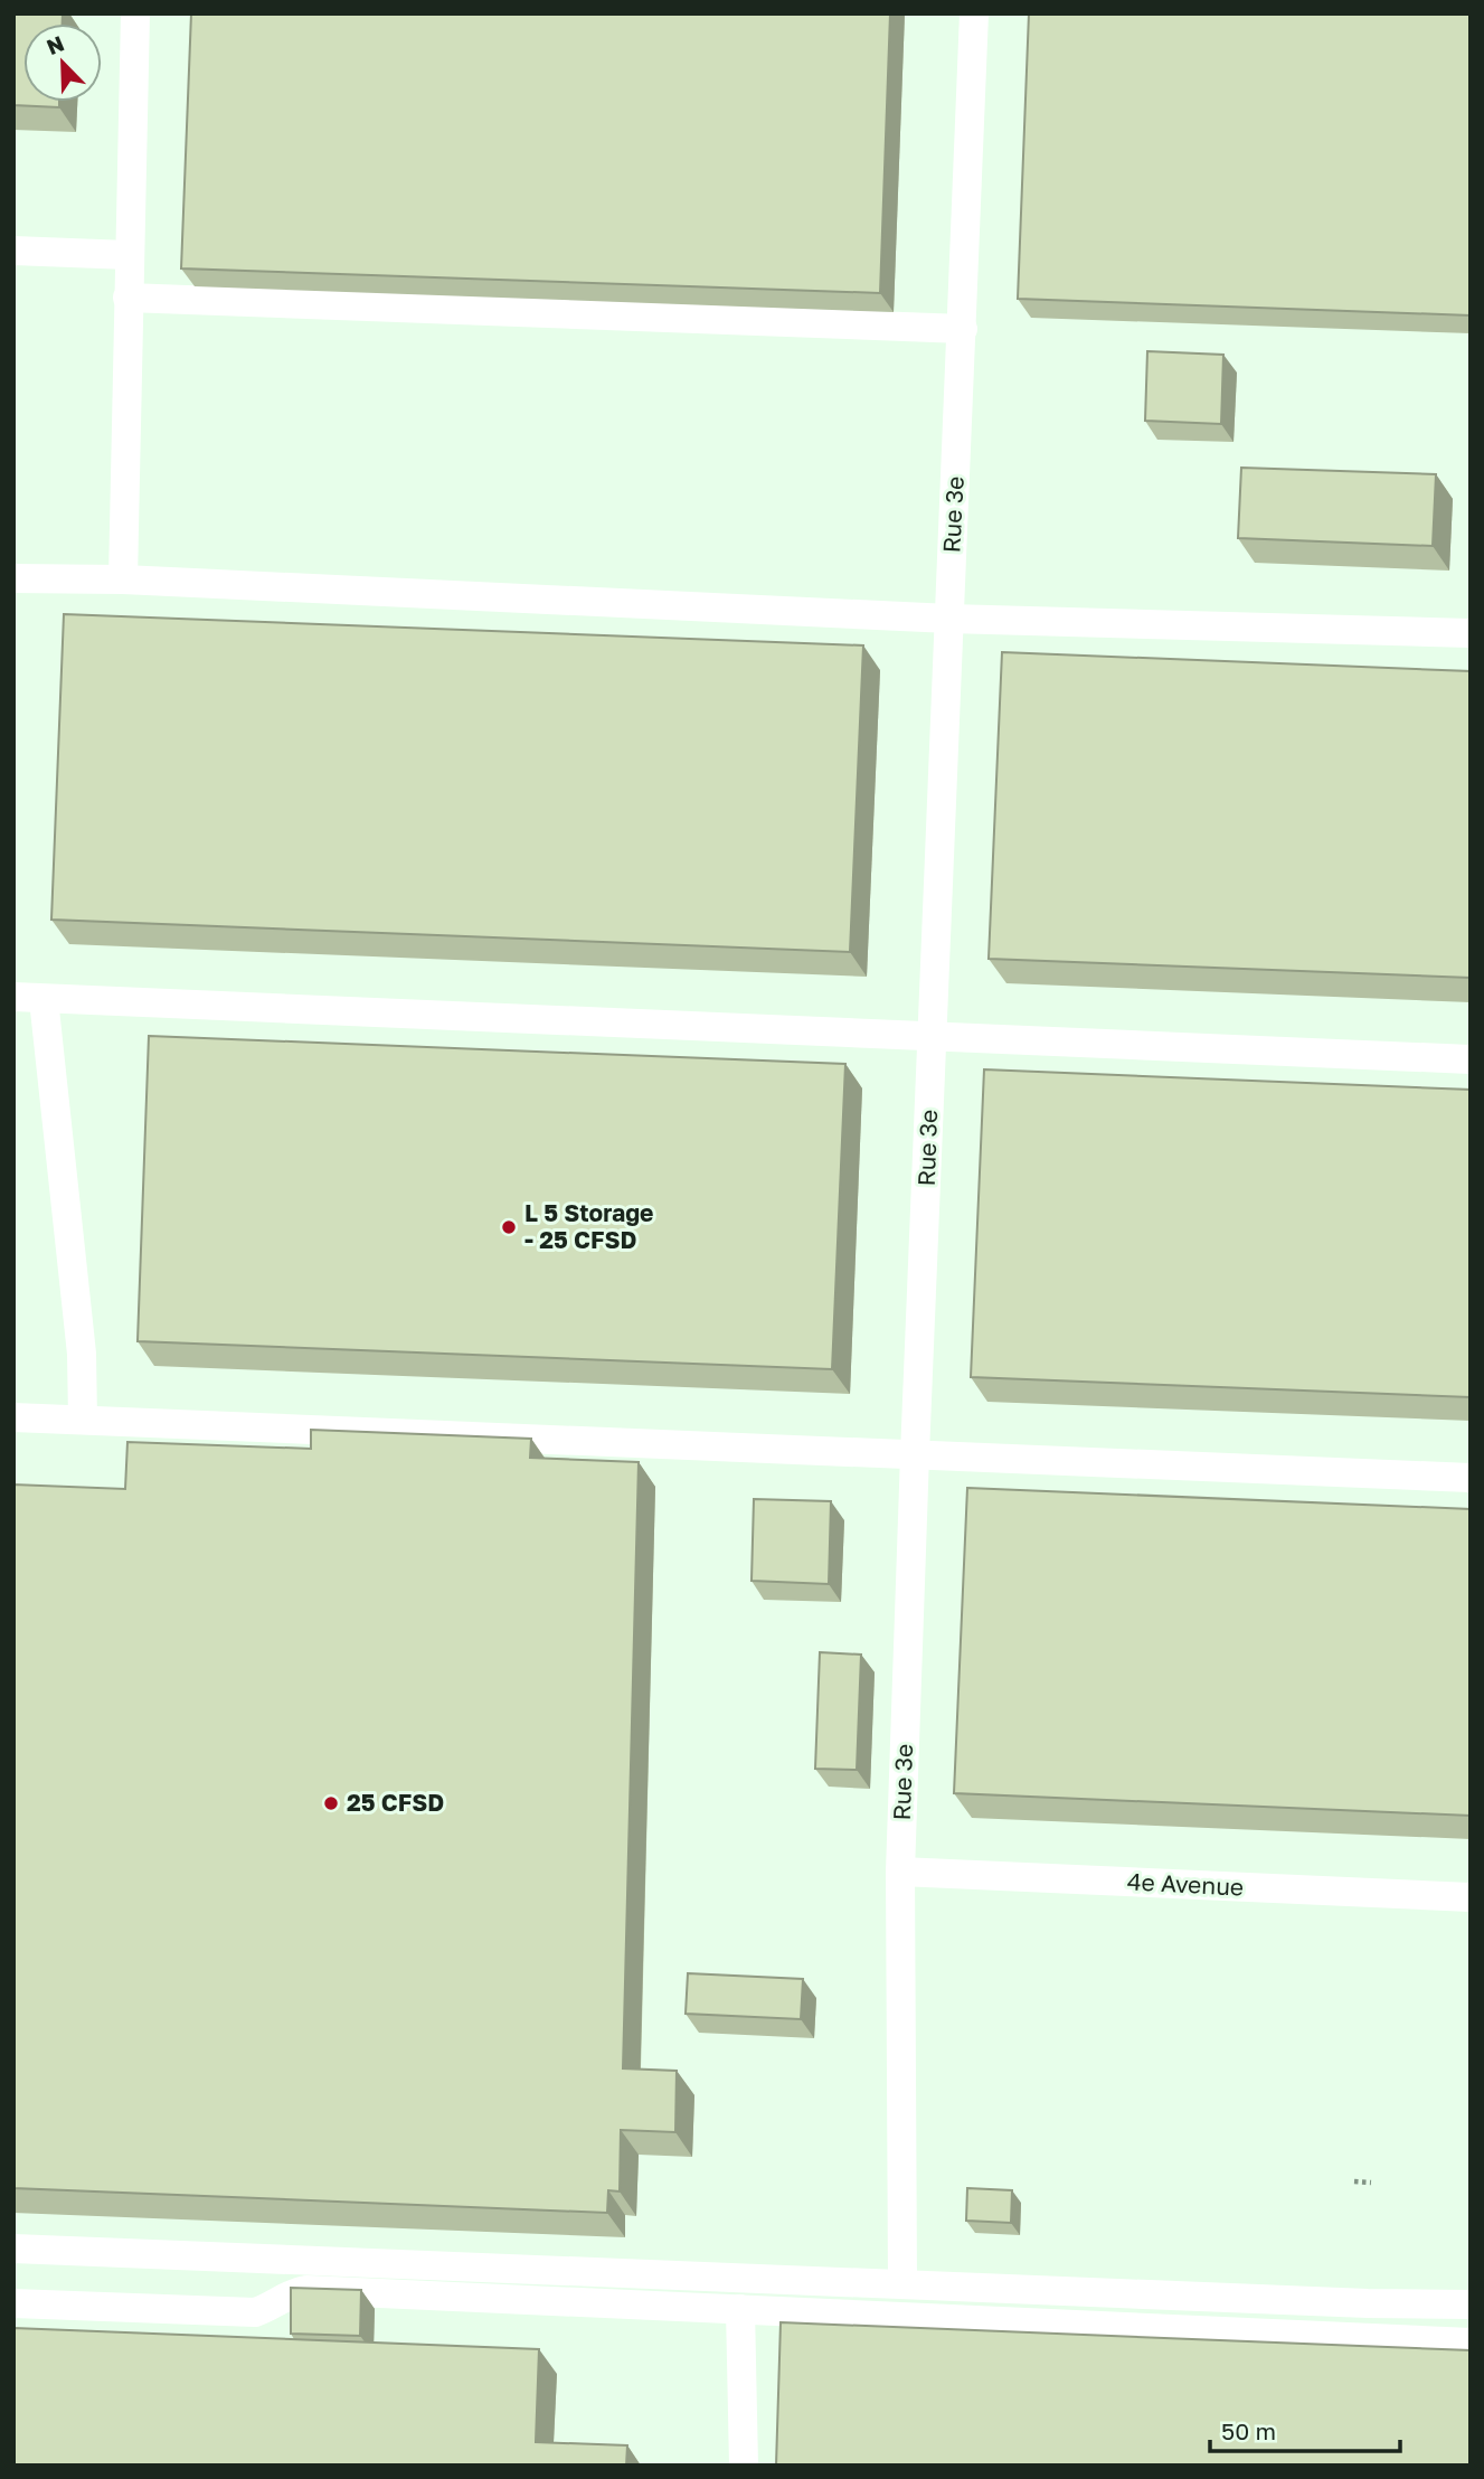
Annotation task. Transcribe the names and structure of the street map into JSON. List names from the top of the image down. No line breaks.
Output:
{"streets":{"lane":["Rue 3e","4e Avenue"]},"crossings":[["Rue 3e","4e Avenue"]],"places":["L 5 Storage - 25 CFSD","25 CFSD"],"scale_bar":"50 m","north":"top left"}
